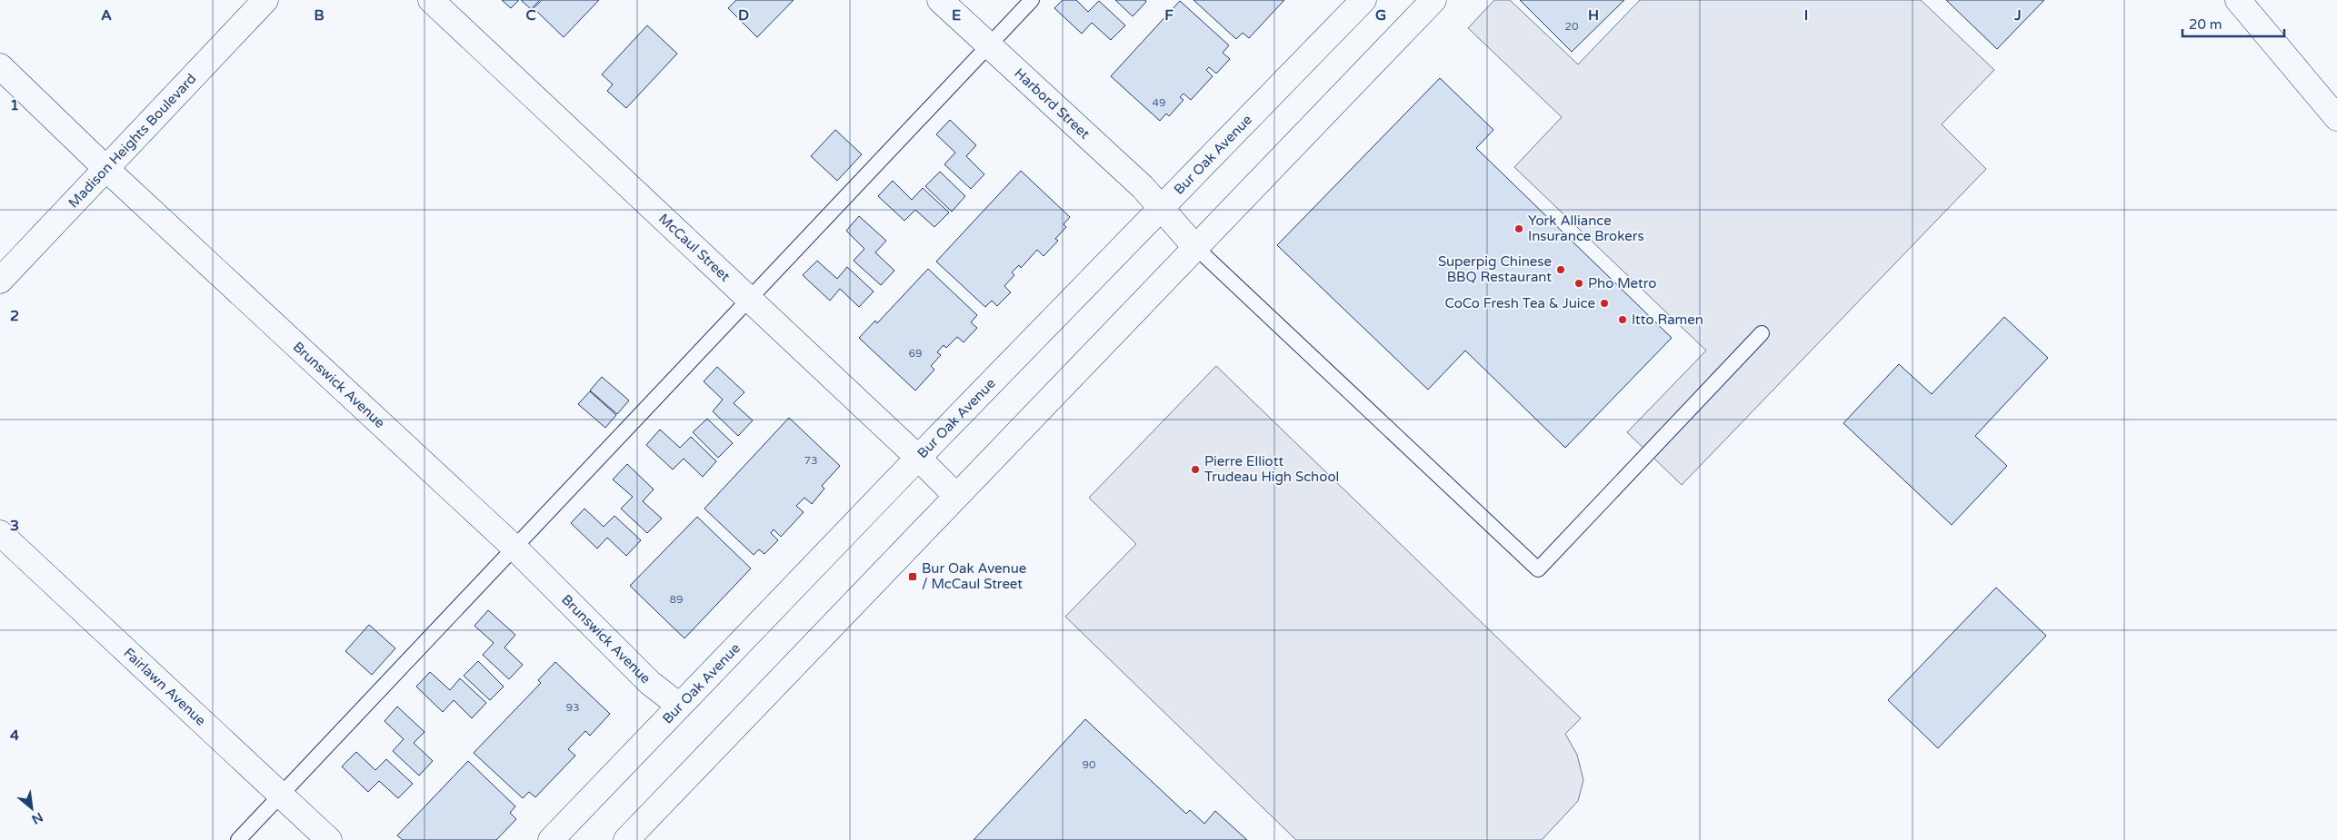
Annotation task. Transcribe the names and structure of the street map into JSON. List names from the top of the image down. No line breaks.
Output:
{"streets":{"street":["Harbord Street","Madison Heights Boulevard","Bur Oak Avenue","McCaul Street","Brunswick Avenue","Fairlawn Avenue"]},"crossings":[["Harbord Street","Bur Oak Avenue"],["Madison Heights Boulevard","Brunswick Avenue"],["Bur Oak Avenue","McCaul Street"],["Bur Oak Avenue","Brunswick Avenue"]],"places":{"other":["York Alliance Insurance Brokers","Superpig Chinese BBQ Restaurant","Pho Metro","CoCo Fresh Tea & Juice","Itto Ramen","Pierre Elliott Trudeau High School"],"transit":["Bur Oak Avenue / McCaul Street"]},"house_numbers":["20","49","69","73","89","93","90"],"scale_bar":"20 m","north":"bottom right","grid":{"columns":["A","B","C","D","E","F","G","H","I","J"],"rows":["1","2","3","4"]}}
